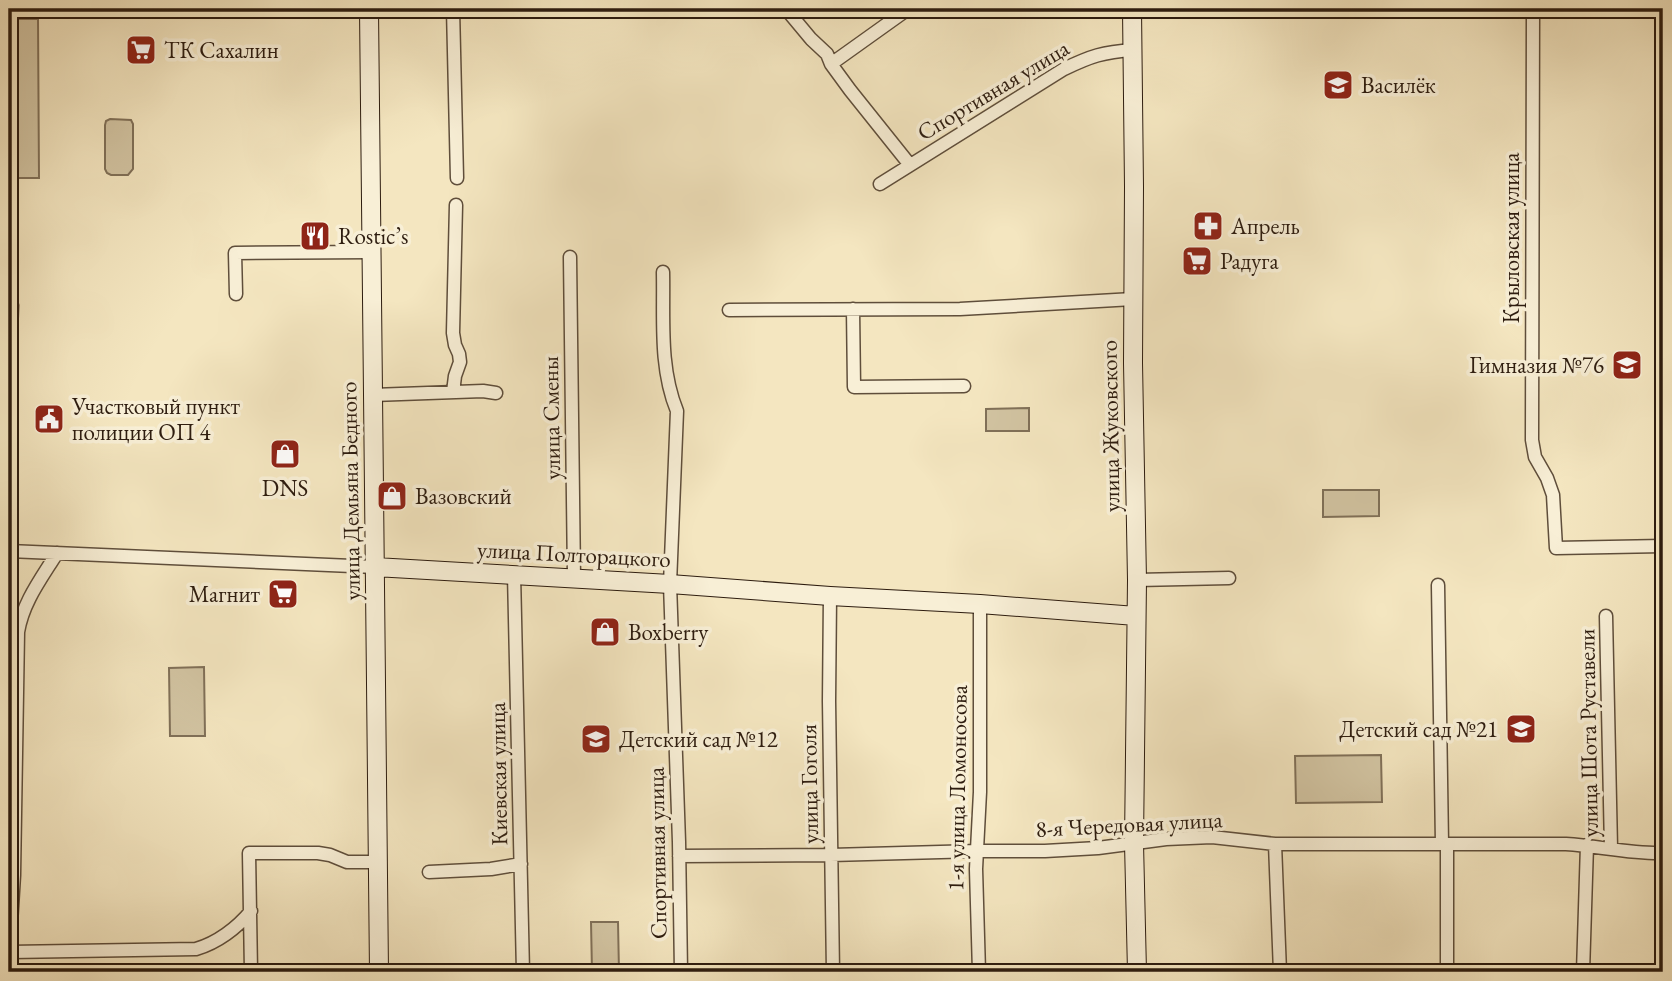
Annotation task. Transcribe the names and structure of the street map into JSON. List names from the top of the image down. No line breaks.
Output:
{"streets":{"street":["Спортивная улица","Крыловская улица","улица Смены","улица Жуковского","улица Демьяна Бедного","улица Полторацкого","улица Шота Руставели","Киевская улица","улица Гоголя","1-я улица Ломоносова","8-я Чередовая улица"]},"crossings":[["Спортивная улица","улица Жуковского"],["Спортивная улица","улица Полторацкого"],["Спортивная улица","8-я Чередовая улица"],["улица Смены","улица Полторацкого"],["улица Жуковского","улица Полторацкого"],["улица Жуковского","8-я Чередовая улица"],["улица Демьяна Бедного","улица Полторацкого"],["улица Полторацкого","Киевская улица"],["улица Полторацкого","улица Гоголя"],["улица Полторацкого","1-я улица Ломоносова"],["улица Шота Руставели","8-я Чередовая улица"],["улица Гоголя","8-я Чередовая улица"],["1-я улица Ломоносова","8-я Чередовая улица"]],"places":{"supermarket":["ТК Сахалин","Радуга","Магнит"],"school or university":["Василёк","Гимназия №76","Детский сад №21","Детский сад №12"],"pharmacy":["Апрель"],"restaurant":["Rostic’s"],"public building":["Участковый пункт полиции ОП 4"],"shop":["DNS","Вазовский","Boxberry"]}}
